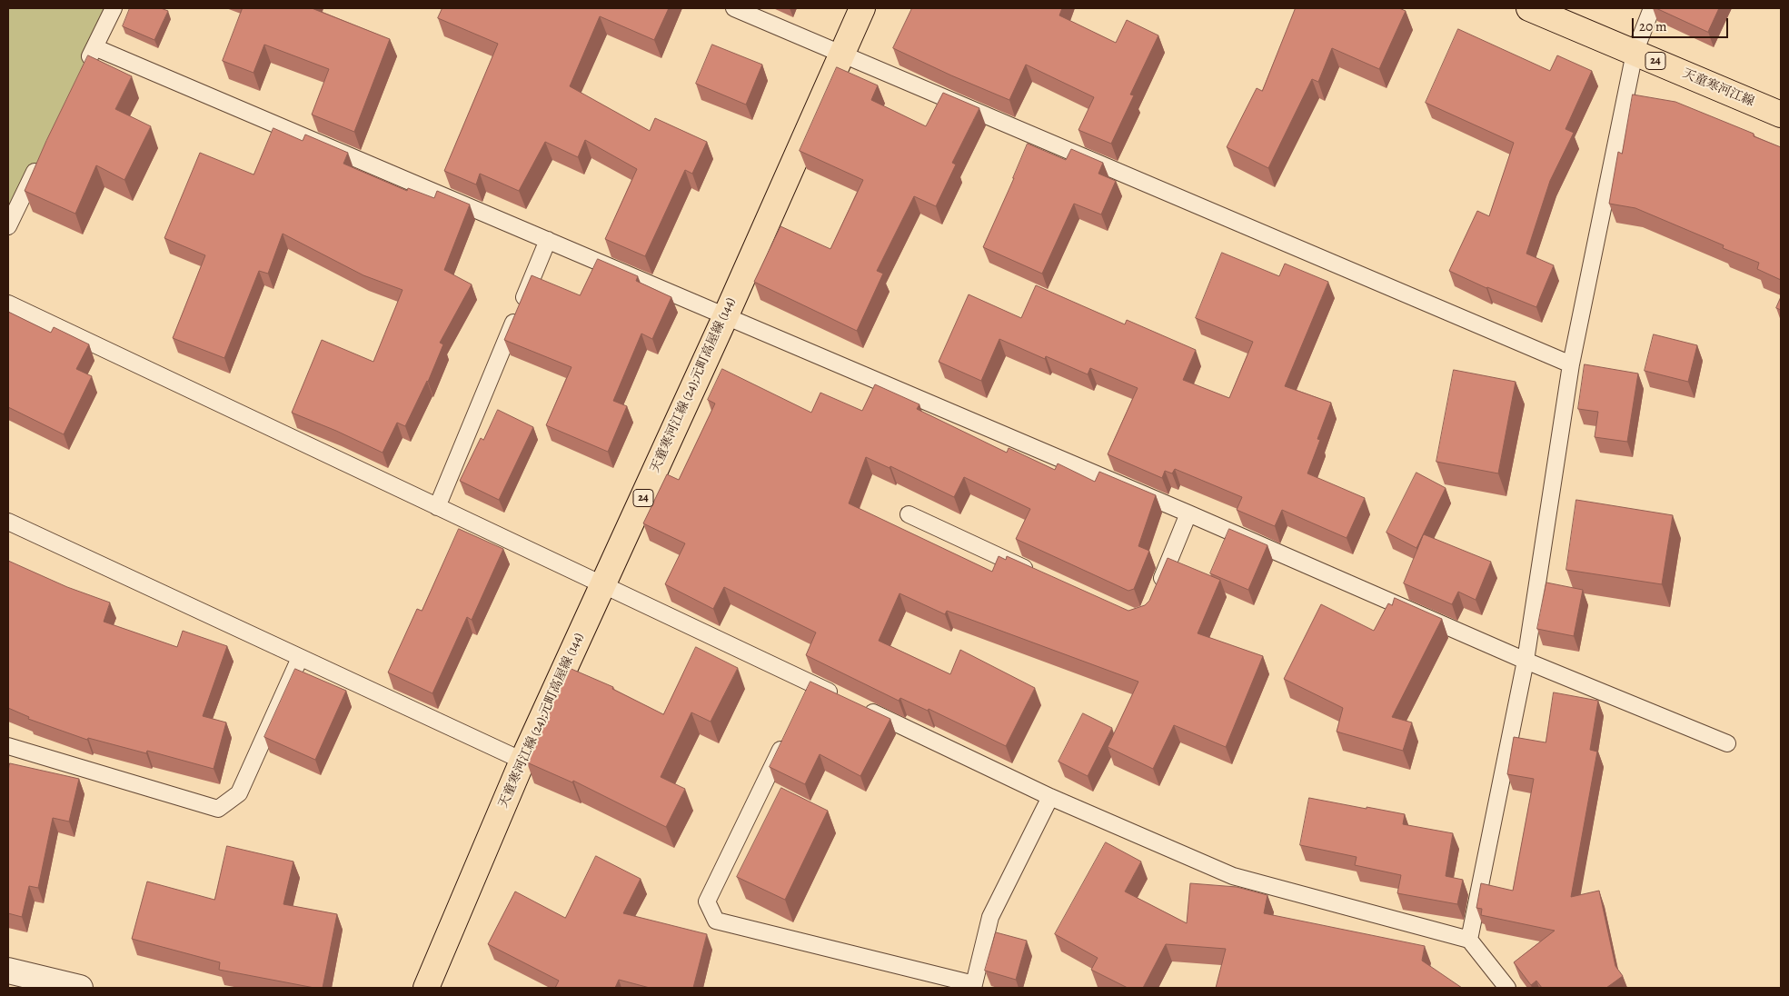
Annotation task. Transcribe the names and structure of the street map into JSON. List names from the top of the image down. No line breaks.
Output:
{"streets":{"main road":["24","天童寒河江線","天童寒河江線 (24);元町高屋線 (144)"]},"scale_bar":"20 m"}
